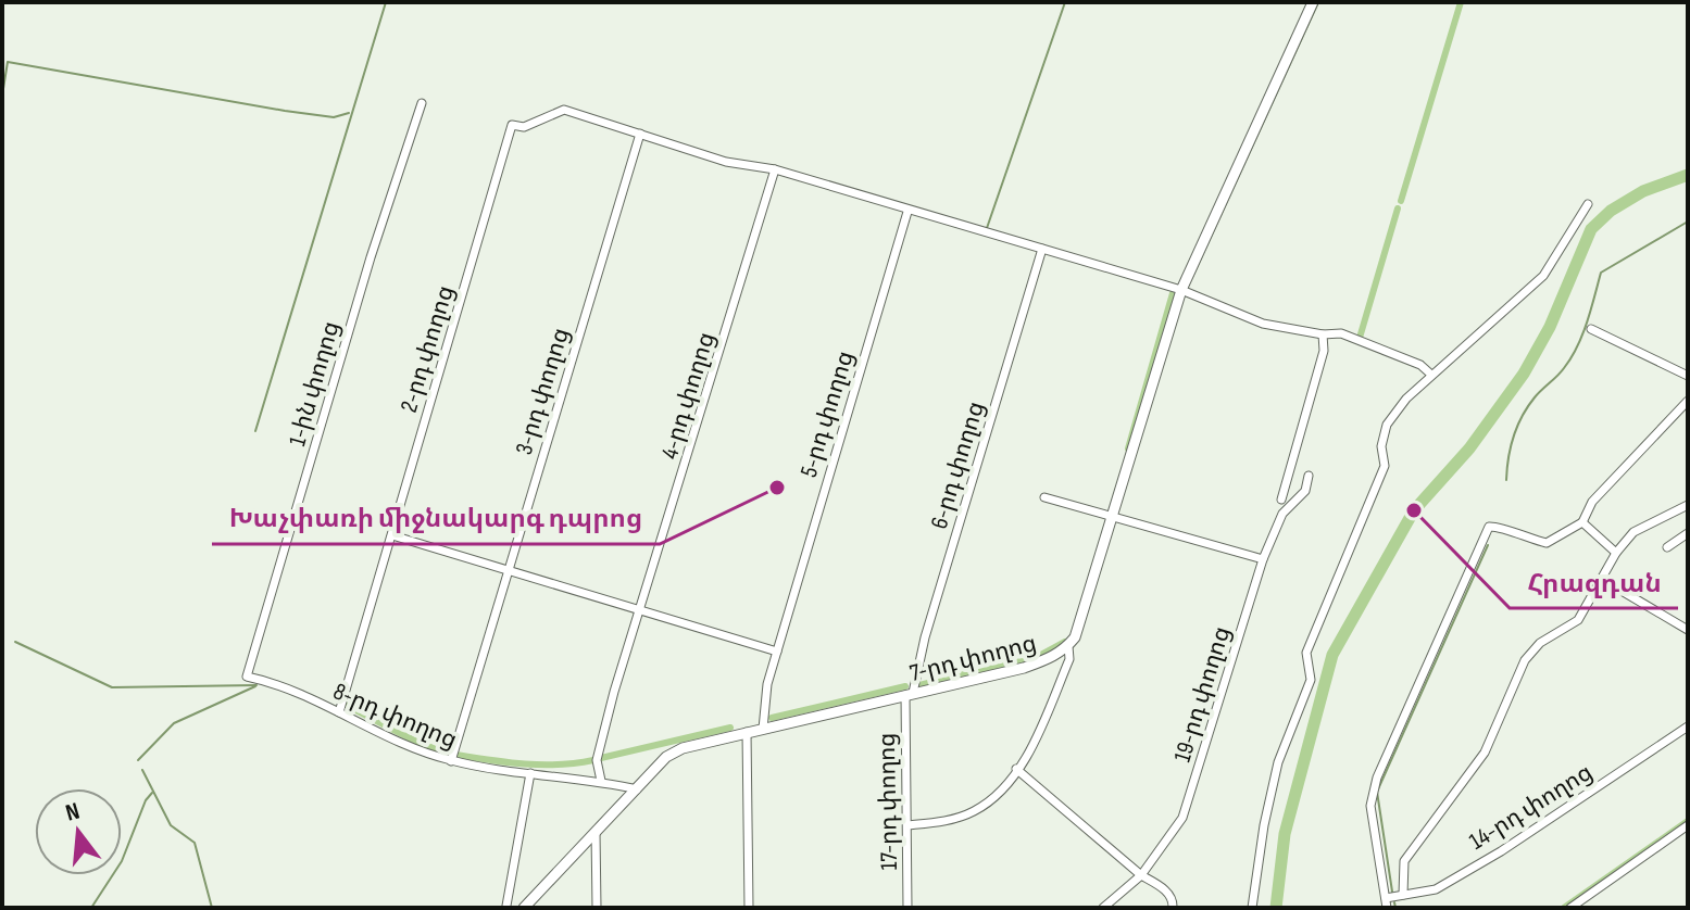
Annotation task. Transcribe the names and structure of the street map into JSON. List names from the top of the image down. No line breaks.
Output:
{"streets":{"main road":["7-րդ փողոց"],"street":["2-րդ փողոց","1-ին փողոց","3-րդ փողոց","4-րդ փողոց","5-րդ փողոց","6-րդ փողոց","19-րդ փողոց","8-րդ փողոց","17-րդ փողոց","14-րդ փողոց"]},"crossings":[["2-րդ փողոց","3-րդ փողոց"],["2-րդ փողոց","8-րդ փողոց"],["1-ին փողոց","8-րդ փողոց"],["3-րդ փողոց","8-րդ փողոց"],["4-րդ փողոց","8-րդ փողոց"],["5-րդ փողոց","7-րդ փողոց"],["6-րդ փողոց","7-րդ փողոց"],["6-րդ փողոց","17-րդ փողոց"],["7-րդ փողոց","8-րդ փողոց"],["7-րդ փողոց","17-րդ փողոց"]],"places":["Խաչփառի միջնակարգ դպրոց","Հրազդան"],"north":"top"}
